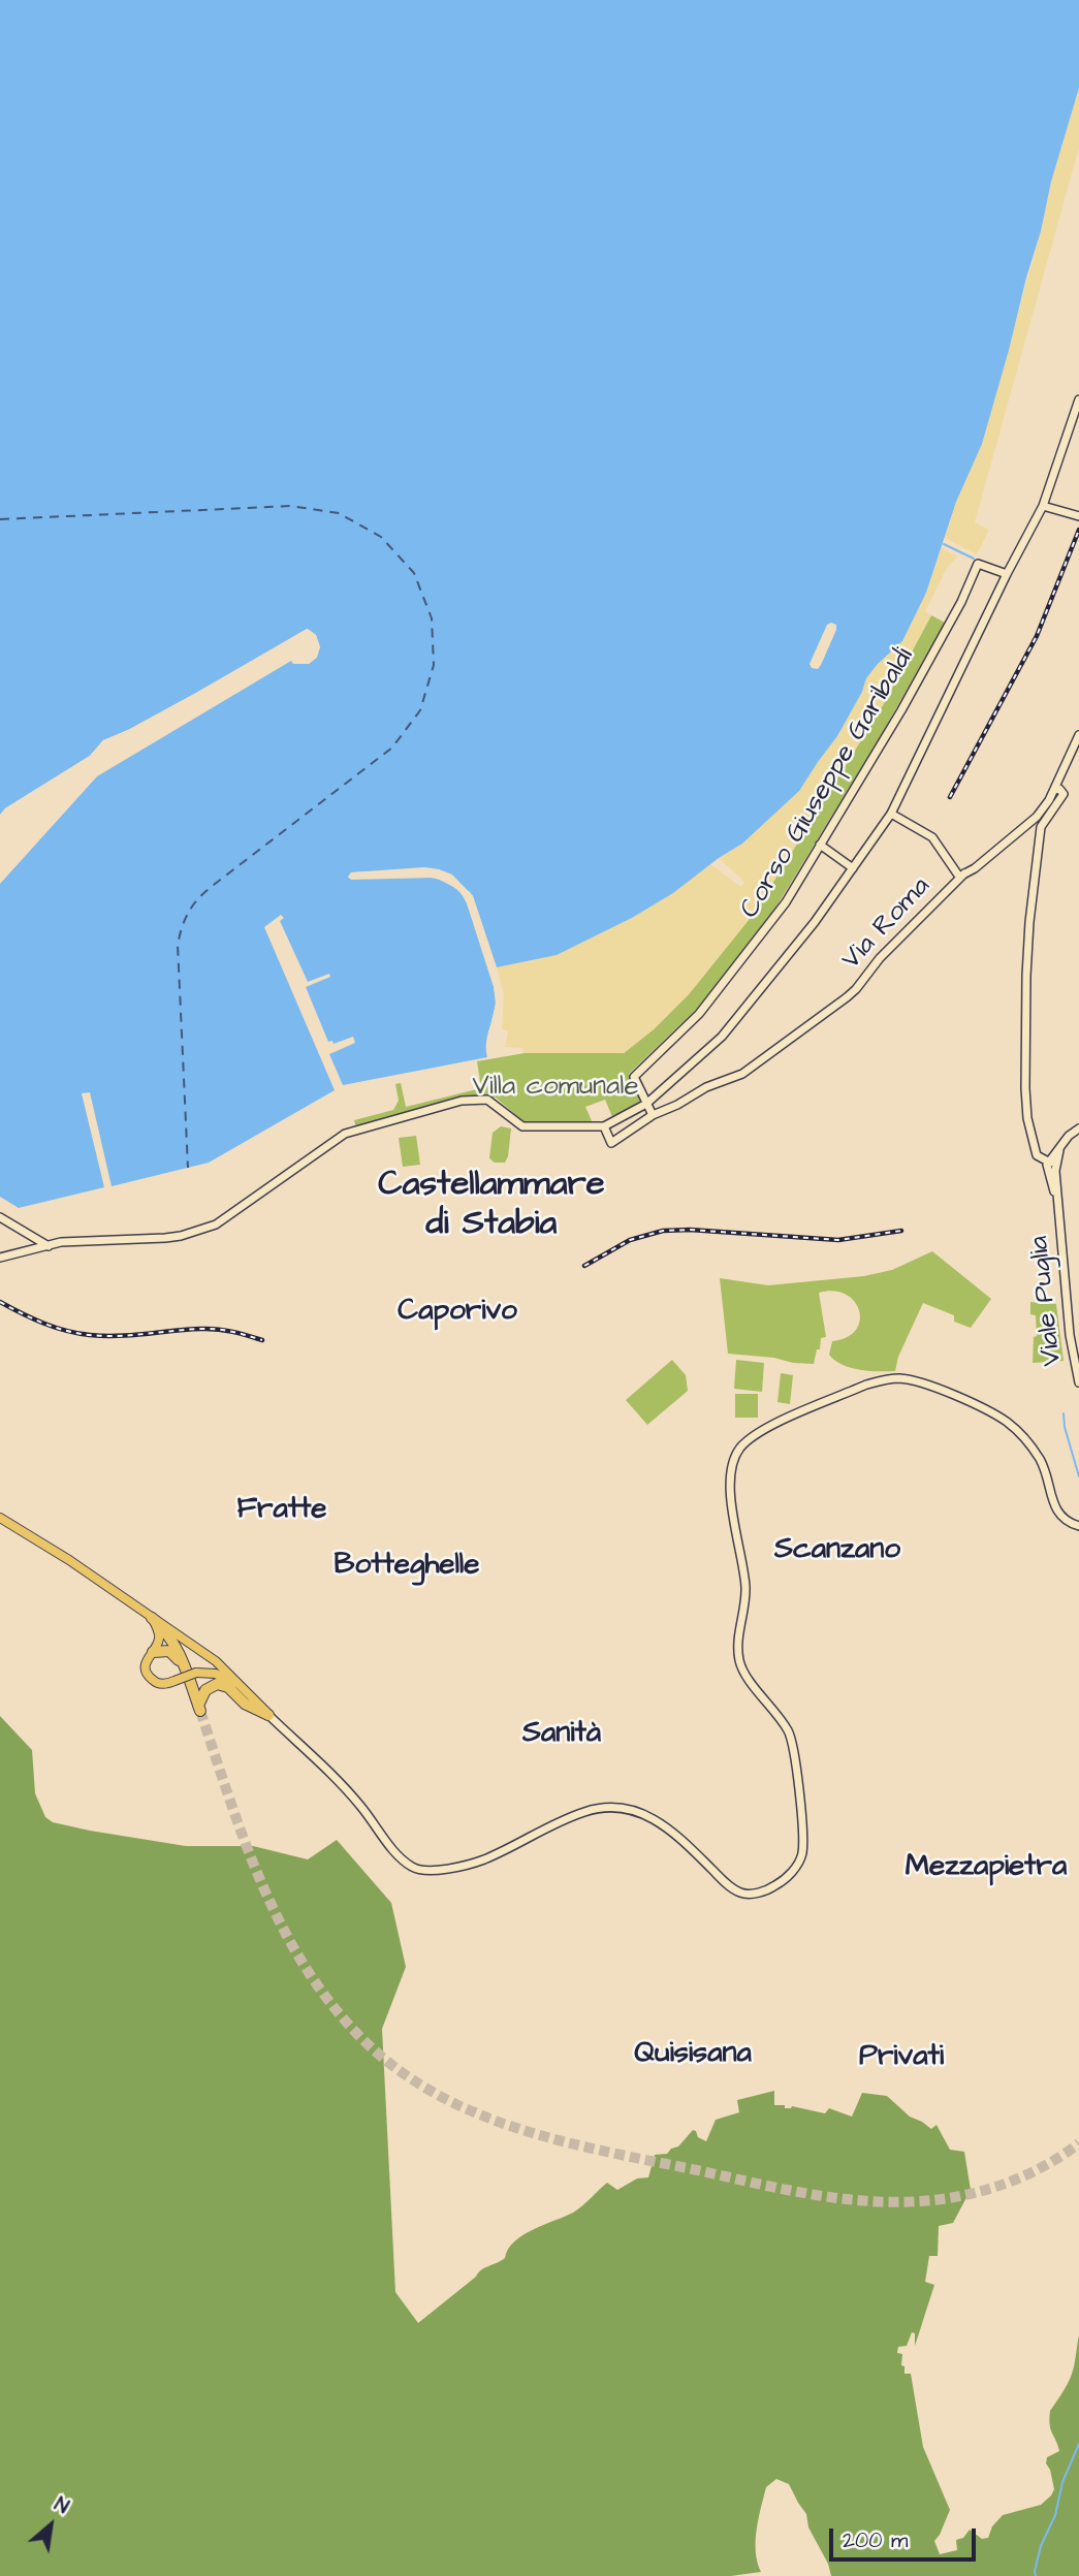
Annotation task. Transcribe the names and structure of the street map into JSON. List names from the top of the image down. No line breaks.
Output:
{"streets":{"street":["Corso Giuseppe Garibaldi","Via Roma","Viale Puglia"]},"districts":["Castellammare di Stabia","Caporivo","Fratte","Scanzano","Botteghelle","Sanità","Mezzapietra","Quisisana","Privati"],"parks":["Villa comunale"],"scale_bar":"200 m","north":"top right"}
